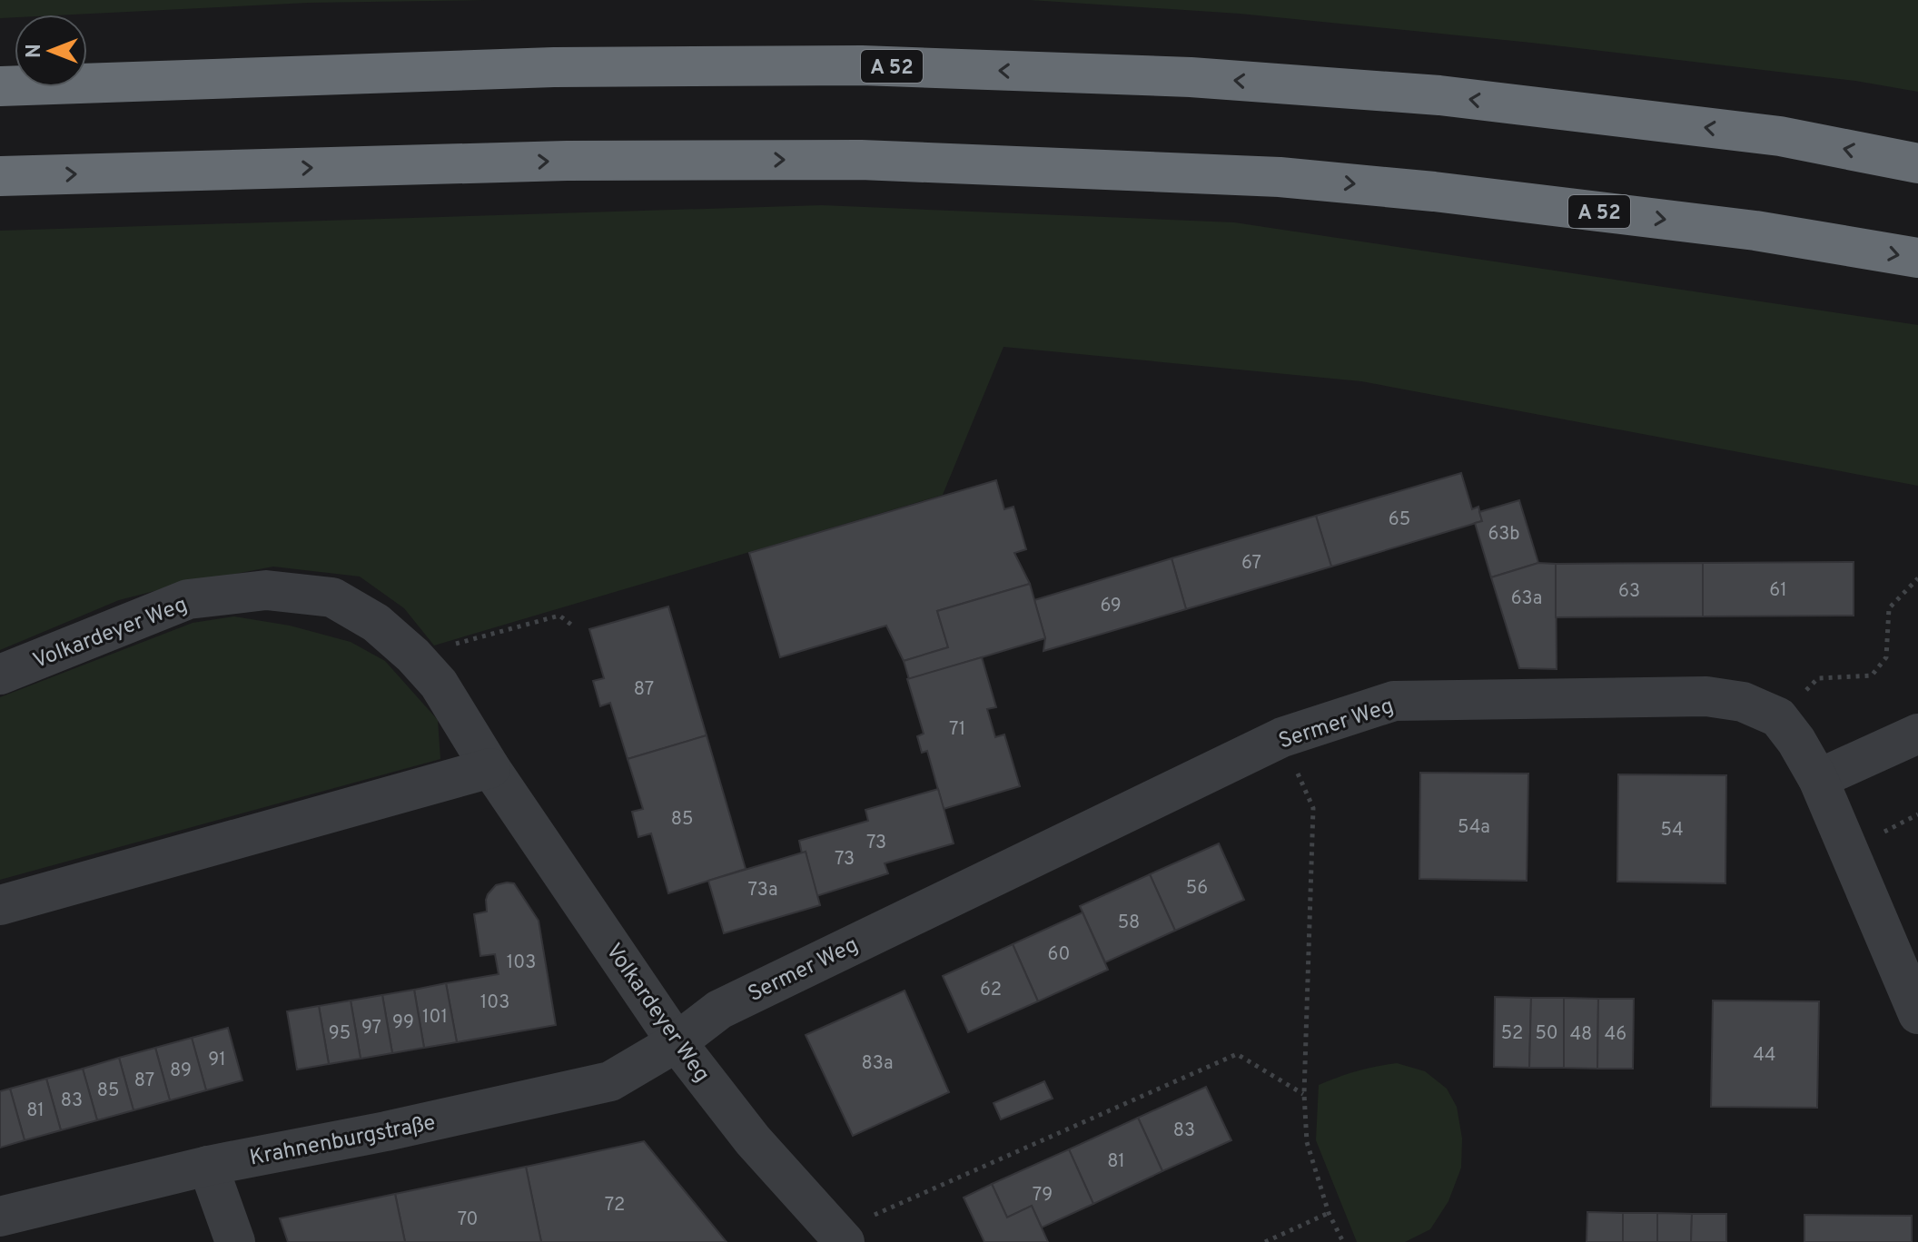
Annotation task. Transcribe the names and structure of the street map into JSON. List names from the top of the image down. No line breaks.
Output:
{"streets":{"highway":["A 52"],"street":["Volkardeyer Weg","Sermer Weg","Krahnenburgstraße"]},"crossings":[["Volkardeyer Weg","Sermer Weg"],["Volkardeyer Weg","Krahnenburgstraße"],["Sermer Weg","Krahnenburgstraße"]],"house_numbers":["65","63b","67","61","63","63a","69","87","71","85","54a","54","73","73","56","73a","58","60","103","62","103","101","99","97","95","52","50","48","46","44","91","83a","89","87","85","83","81","83","81","79","72","70"],"north":"left"}
